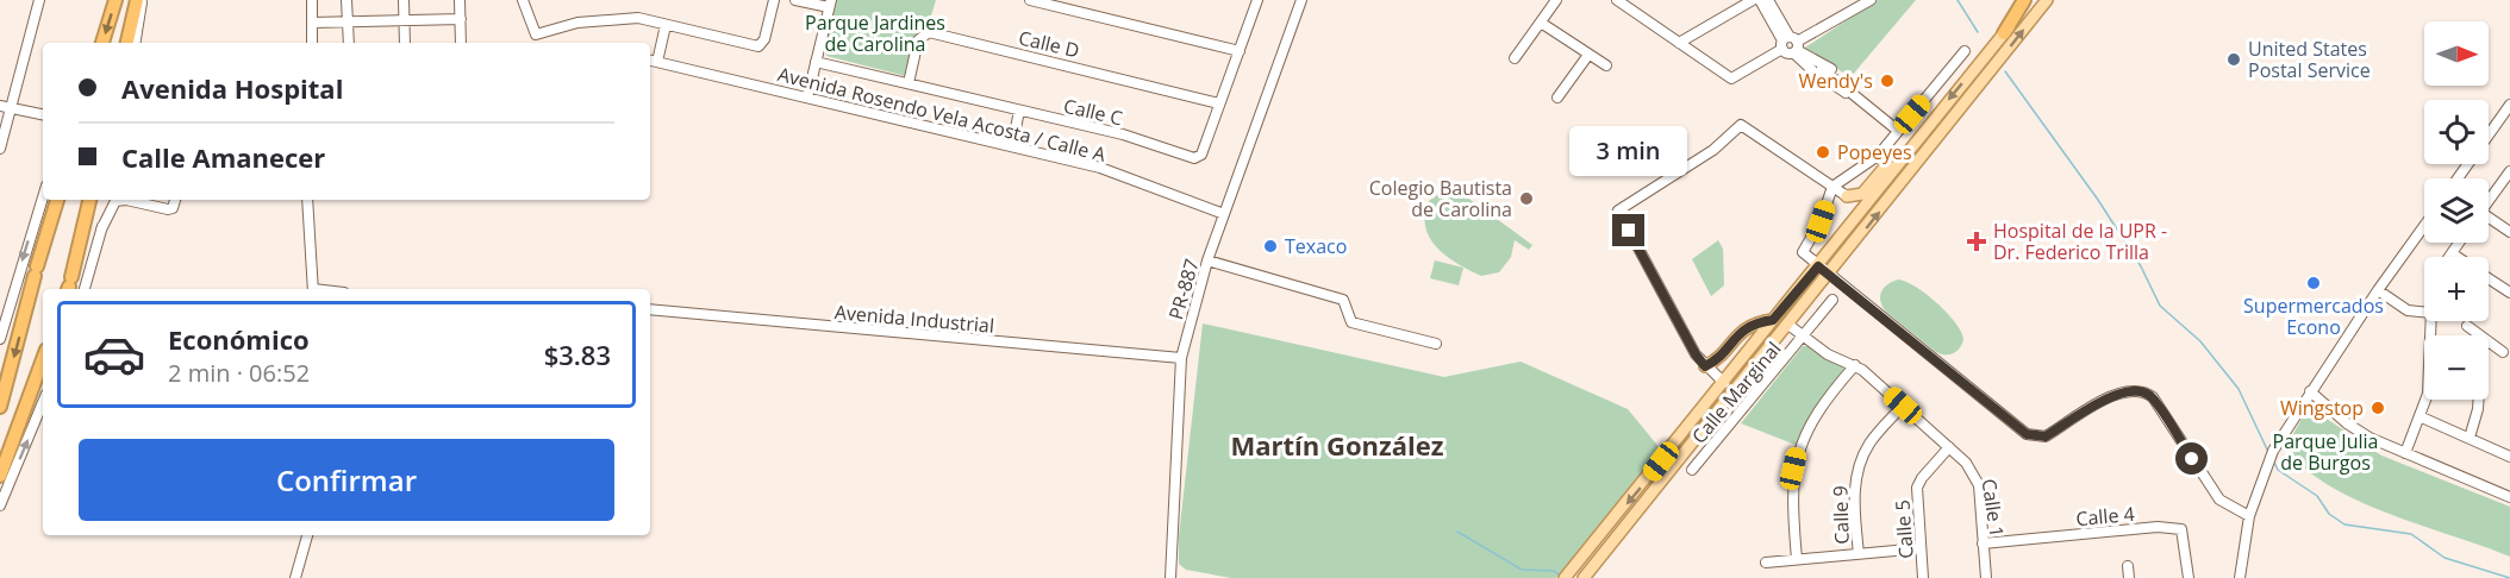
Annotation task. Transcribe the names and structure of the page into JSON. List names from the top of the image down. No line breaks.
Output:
{"streets":{"street":["Calle D","Calle C","Avenida Rosendo Vela Acosta / Calle A","PR-887","Avenida Industrial","Calle Marginal","Calle 1","Calle 9","Calle 4","Calle 5"]},"crossings":[["Calle D","Calle C"],["Avenida Rosendo Vela Acosta / Calle A","PR-887"],["PR-887","Avenida Industrial"],["Calle Marginal","Calle 1"],["Calle 1","Calle 9"],["Calle 1","Calle 4"],["Calle 1","Calle 5"]],"districts":["Martín González"],"parks":["Parque Jardines de Carolina","Parque Julia de Burgos"],"places":{"other":["United States Postal Service","Wendy's","Popeyes","Colegio Bautista de Carolina","Texaco","Supermercados Econo","Wingstop"],"health":["Hospital de la UPR - Dr. Federico Trilla"]},"north":"right","page":{"map_buttons":["+","−"],"banner":["Avenida Hospital","Calle Amanecer"],"bubble":"3 min","list":[{"name":"Económico","note":"2 min · 06:52","value":"$3.83"}],"buttons":"Confirmar"}}
